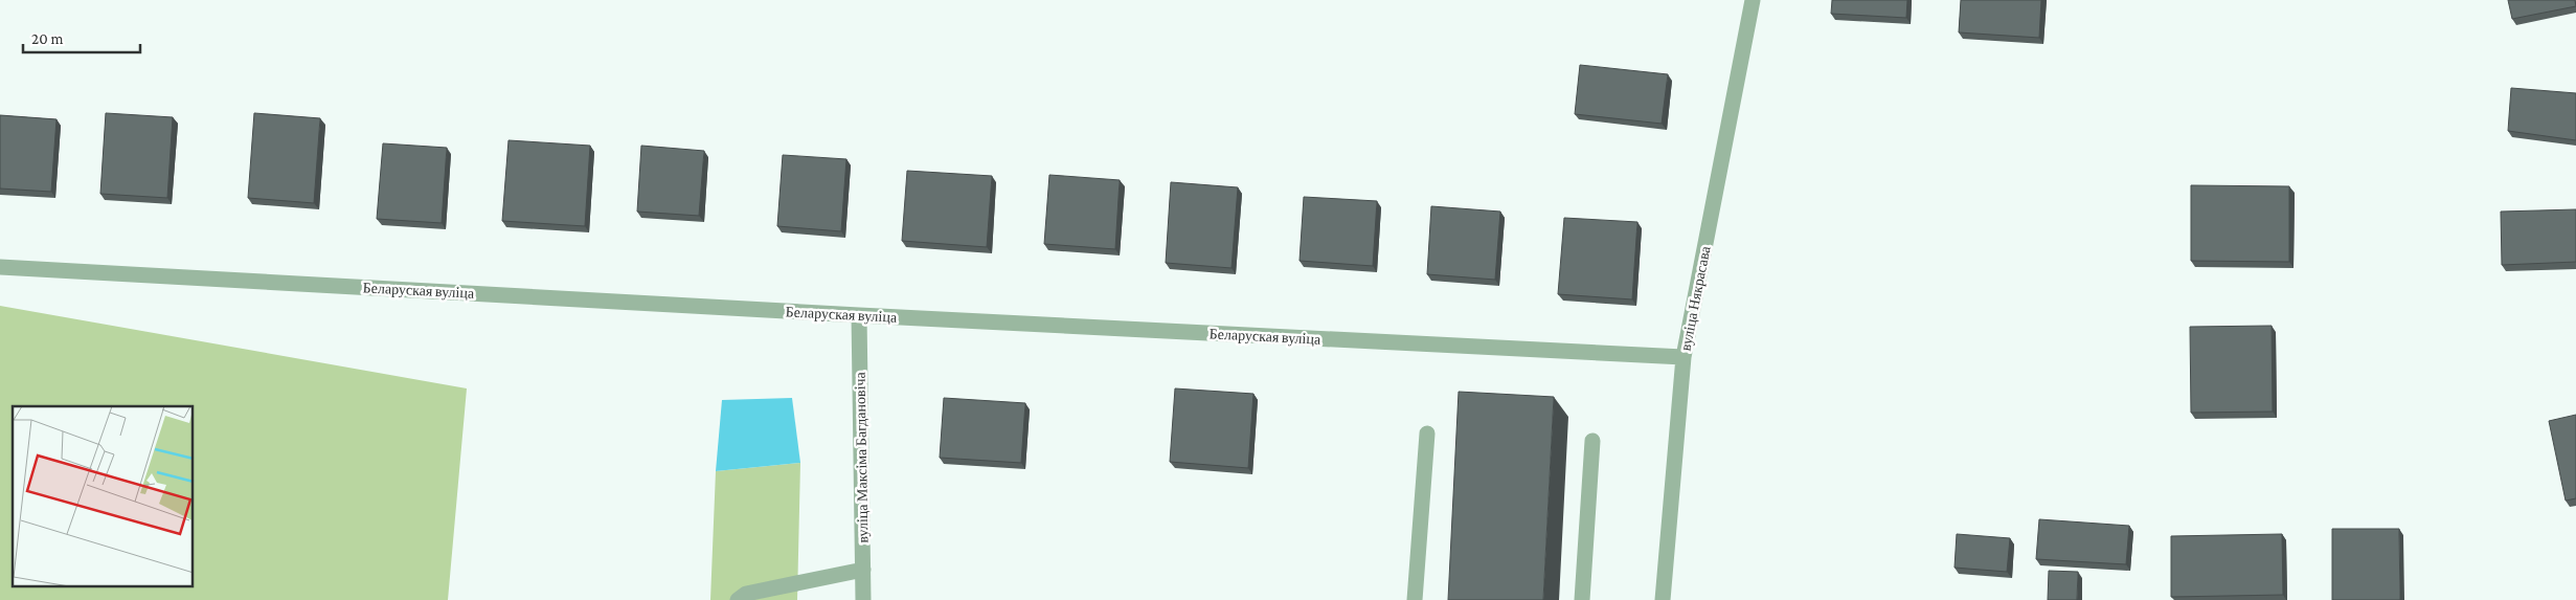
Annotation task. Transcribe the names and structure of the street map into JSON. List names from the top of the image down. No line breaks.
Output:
{"streets":{"street":["Беларуская вуліца","вуліца Някрасава","вуліца Максіма Багдановіча"]},"crossings":[["Беларуская вуліца","вуліца Някрасава"],["Беларуская вуліца","вуліца Максіма Багдановіча"]],"scale_bar":"20 m"}
